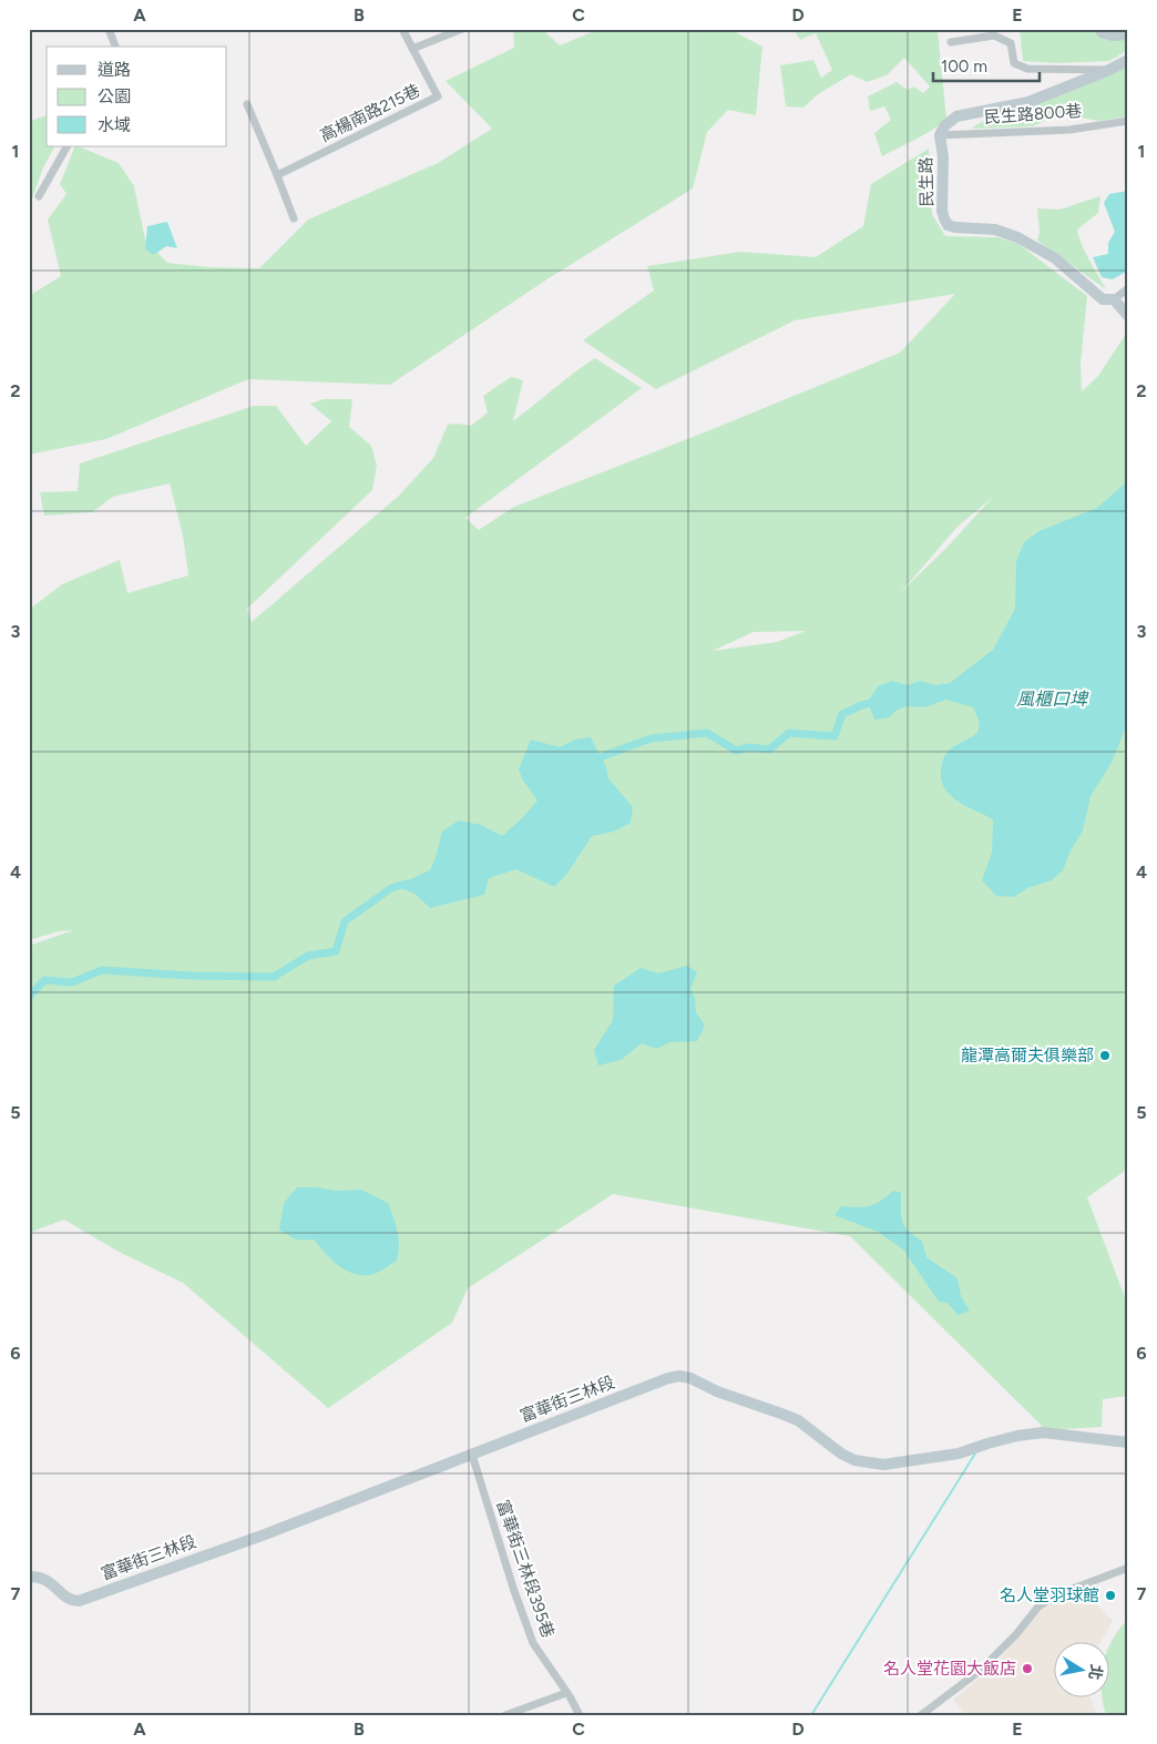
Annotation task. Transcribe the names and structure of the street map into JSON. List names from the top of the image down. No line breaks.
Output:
{"streets":{"street":["高楊南路215巷","民生路800巷","民生路","富華街三林段","富華街三林段395巷"]},"crossings":[["民生路800巷","民生路"],["富華街三林段","富華街三林段395巷"]],"water":["風櫃口埤"],"places":["龍潭高爾夫俱樂部","名人堂羽球館","名人堂花園大飯店"],"legend":["道路","公園","水域"],"scale_bar":"100 m","north":"right","grid":{"columns":["A","B","C","D","E"],"rows":["1","2","3","4","5","6","7"]}}
